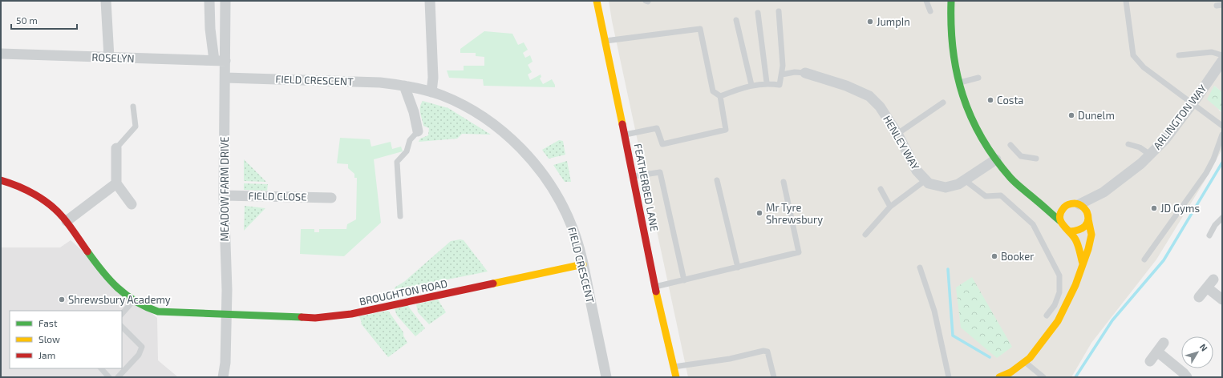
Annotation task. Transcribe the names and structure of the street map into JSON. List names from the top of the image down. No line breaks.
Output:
{"streets":{"street":["ROSELYN","FIELD CRESCENT","ARLINGTON WAY","HENLEY WAY","FEATHERBED LANE","MEADOW FARM DRIVE","FIELD CLOSE","BROUGHTON ROAD"]},"crossings":[["ROSELYN","MEADOW FARM DRIVE"],["FIELD CRESCENT","MEADOW FARM DRIVE"],["FIELD CRESCENT","BROUGHTON ROAD"],["ARLINGTON WAY","HENLEY WAY"],["MEADOW FARM DRIVE","FIELD CLOSE"],["MEADOW FARM DRIVE","BROUGHTON ROAD"]],"places":["JumpIn","Costa","Dunelm","JD Gyms","Mr Tyre Shrewsbury","Booker","Shrewsbury Academy"],"legend":["Fast","Slow","Jam"],"scale_bar":"50 m","north":"top right"}
